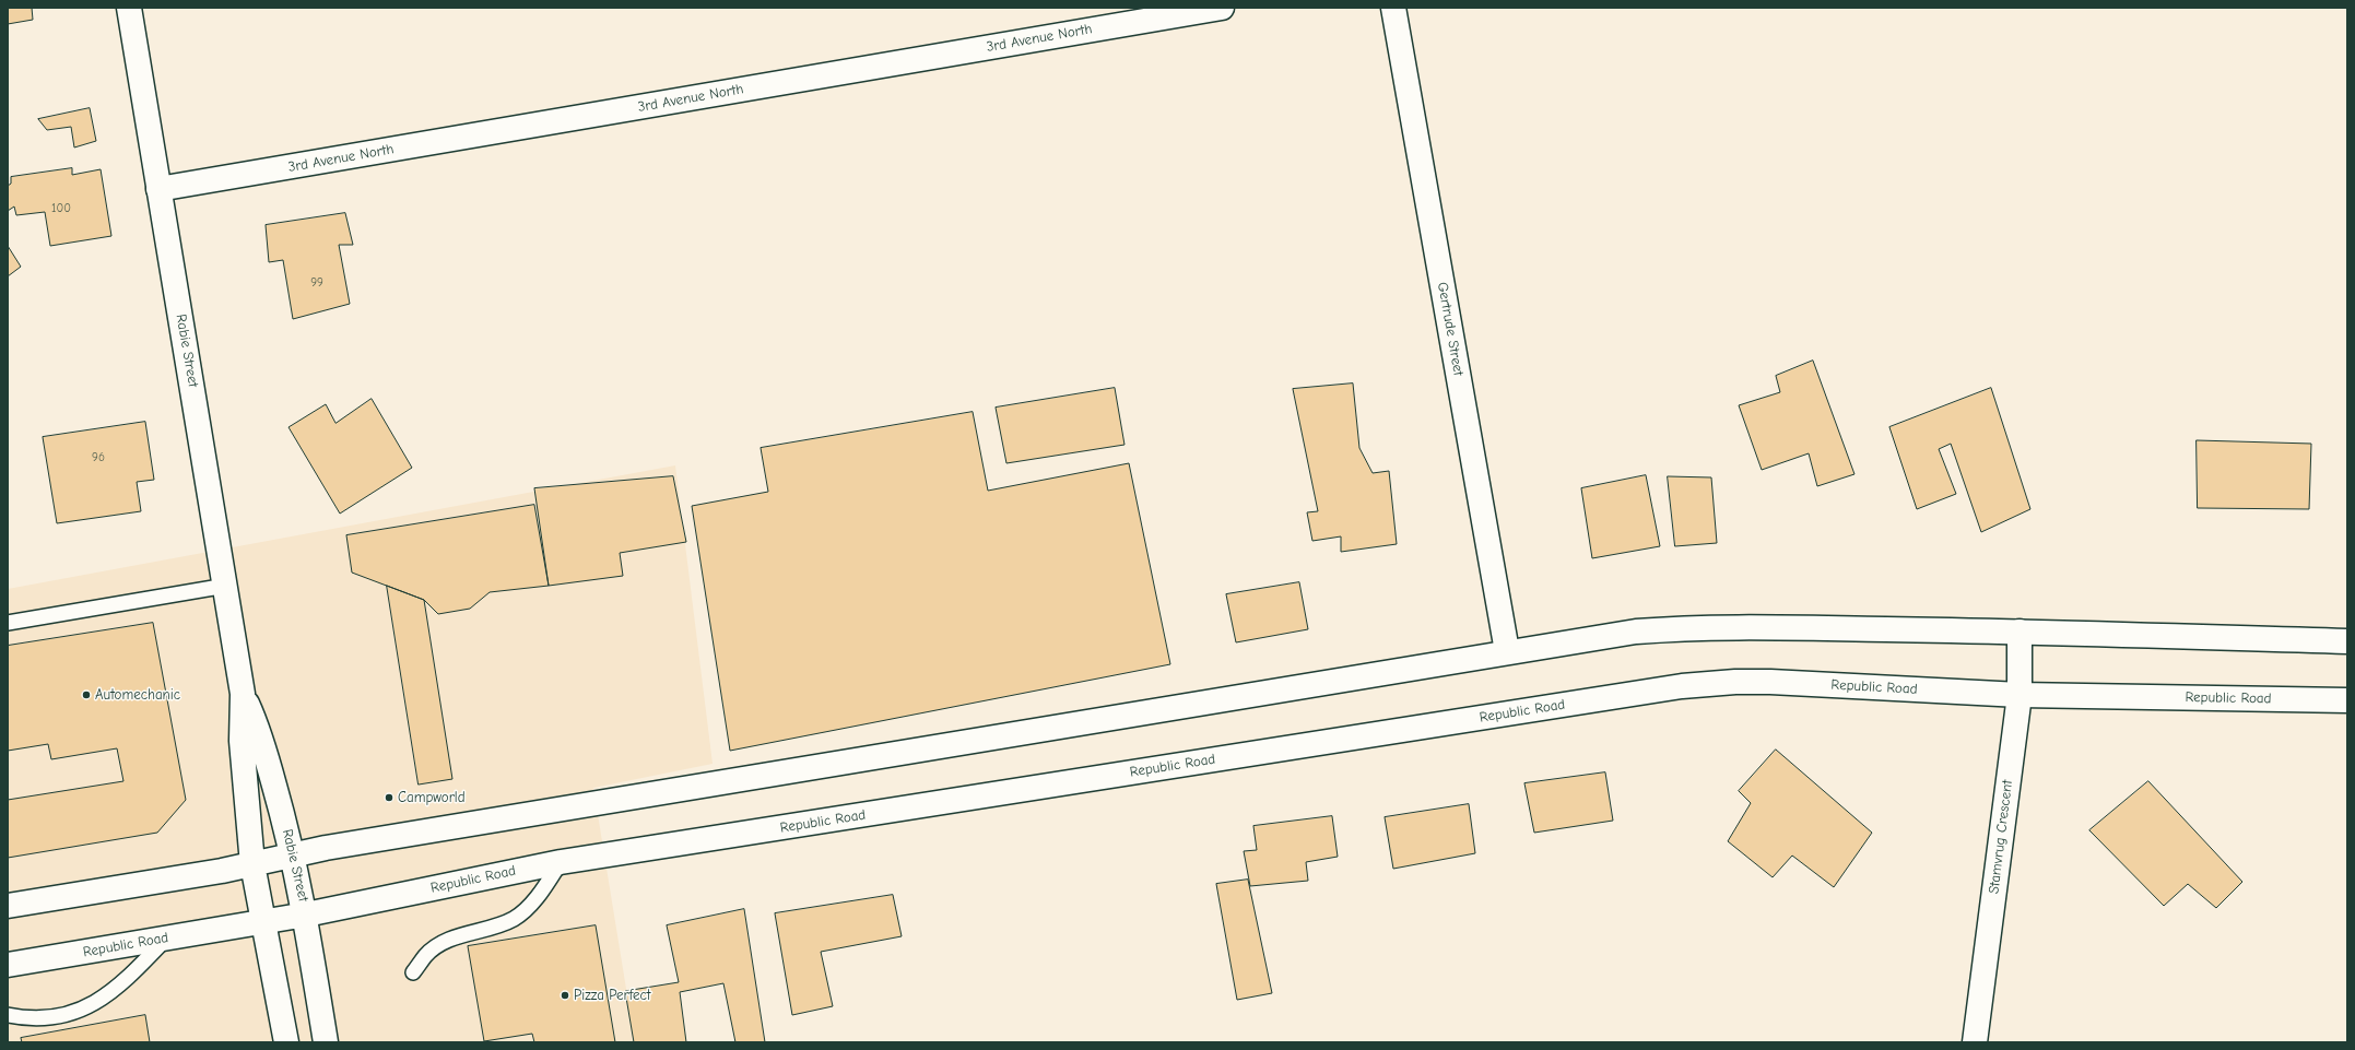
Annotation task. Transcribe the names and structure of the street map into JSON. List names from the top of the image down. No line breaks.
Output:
{"streets":{"main road":["3rd Avenue North","Gertrude Street","Rabie Street","Republic Road","Stamvrug Crescent"]},"crossings":[["3rd Avenue North","Rabie Street"],["Rabie Street","Republic Road"],["Republic Road","Stamvrug Crescent"]],"places":["Automechanic","Campworld","Pizza Perfect"],"house_numbers":["100","99","96"]}
